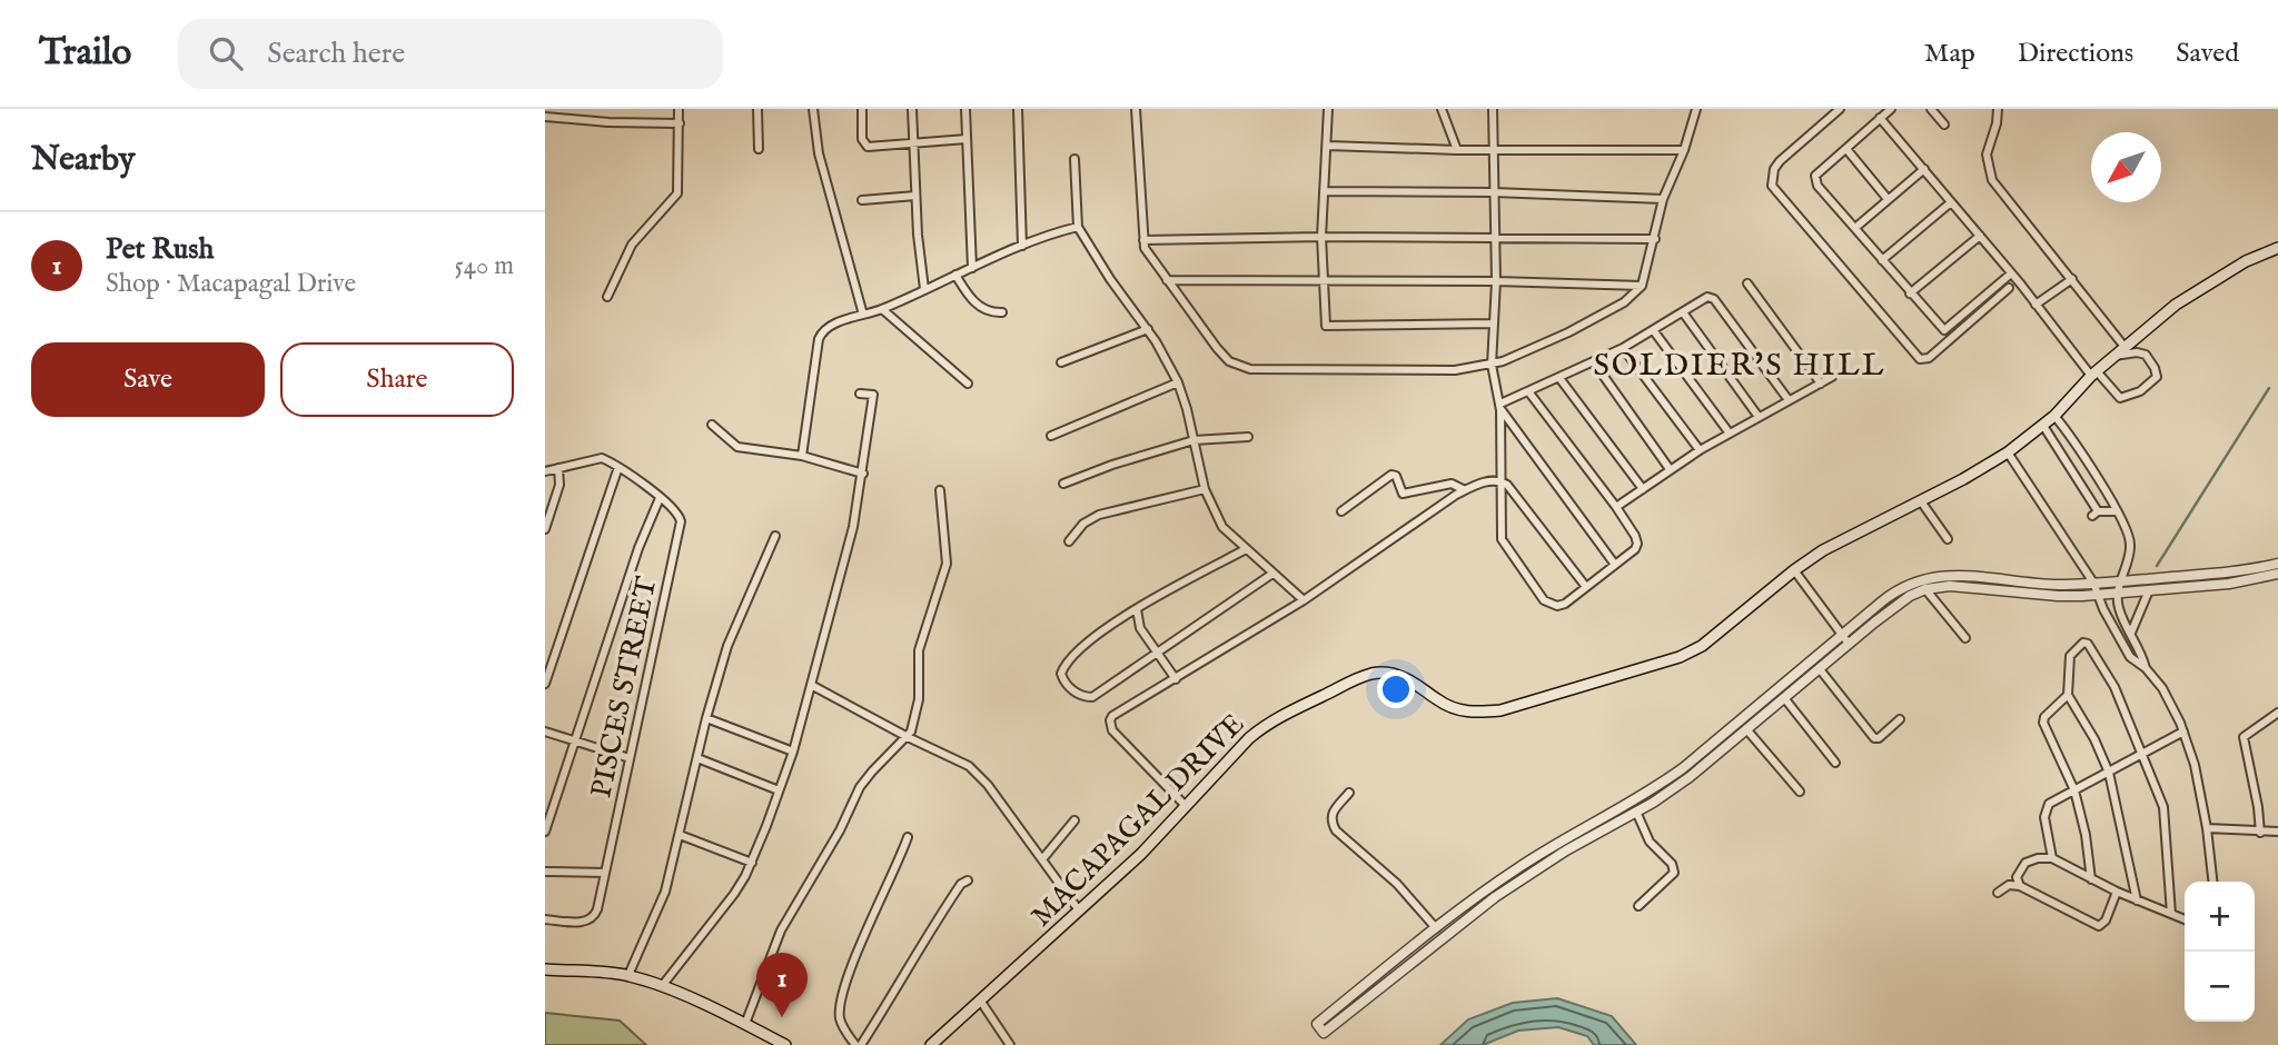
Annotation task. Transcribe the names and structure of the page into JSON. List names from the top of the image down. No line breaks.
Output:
{"streets":{"main road":["MACAPAGAL DRIVE"],"street":["PISCES STREET"]},"districts":["SOLDIER'S HILL"],"north":"bottom left","page":{"header":"Trailo","search":"Search here","nav":["Map","Directions","Saved"],"heading":"Nearby","list":[{"mark":"1","name":"Pet Rush","note":"Shop · Macapagal Drive","value":"540 m"}],"buttons":["Save","Share"],"map_buttons":["+","−"],"pins":"1"}}
